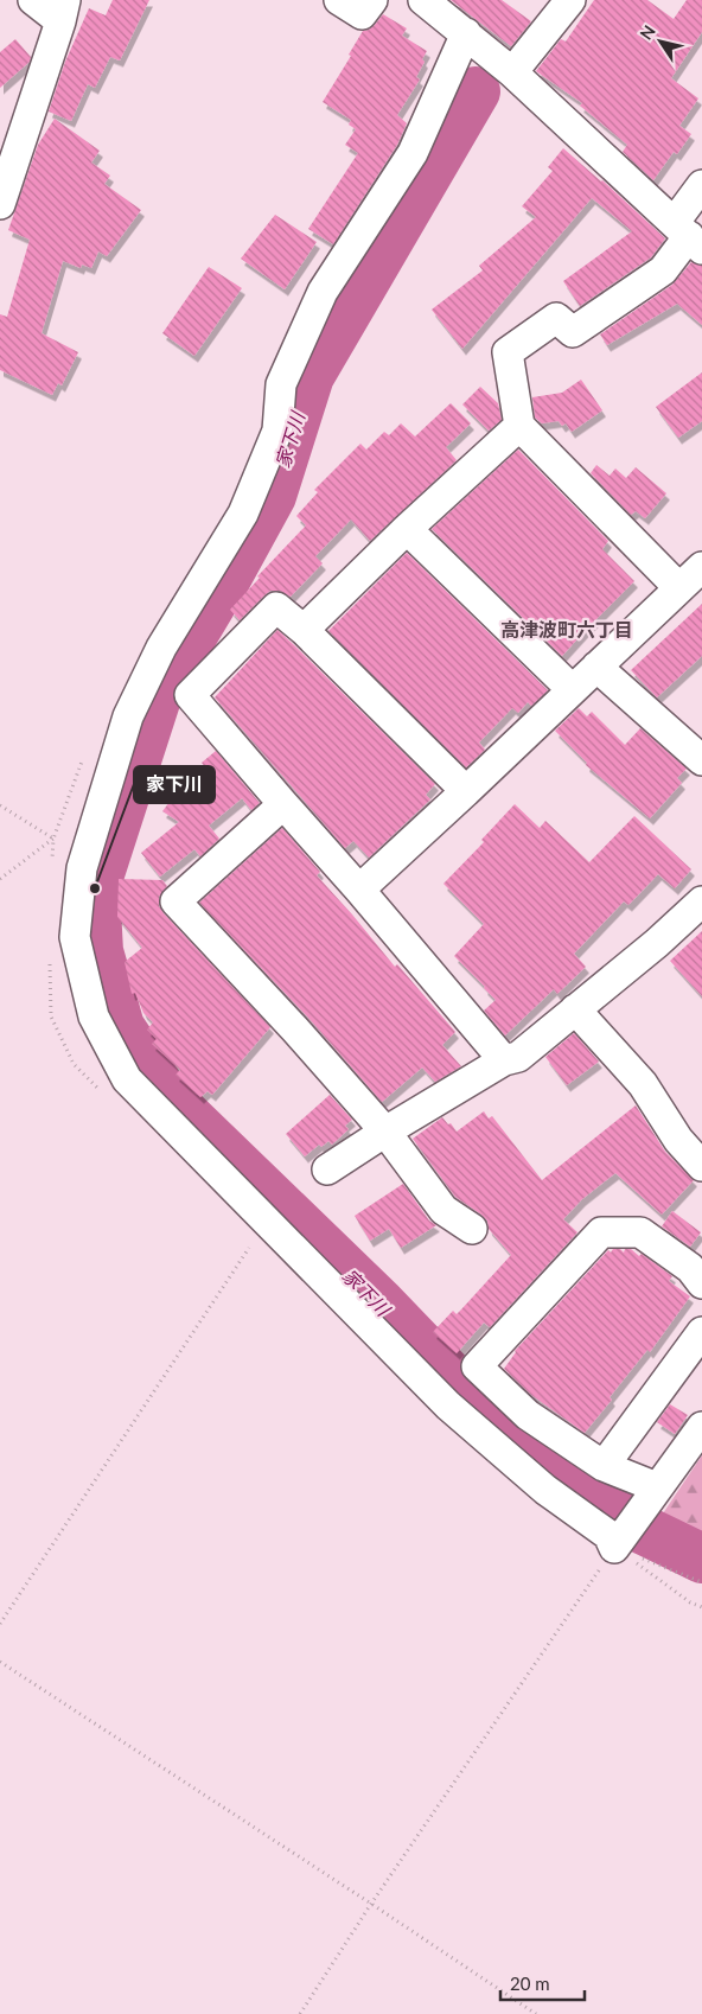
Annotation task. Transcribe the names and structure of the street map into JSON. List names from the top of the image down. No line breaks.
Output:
{"districts":["高津波町六丁目"],"water":["家下川"],"places":["家下川"],"scale_bar":"20 m","north":"top left"}
